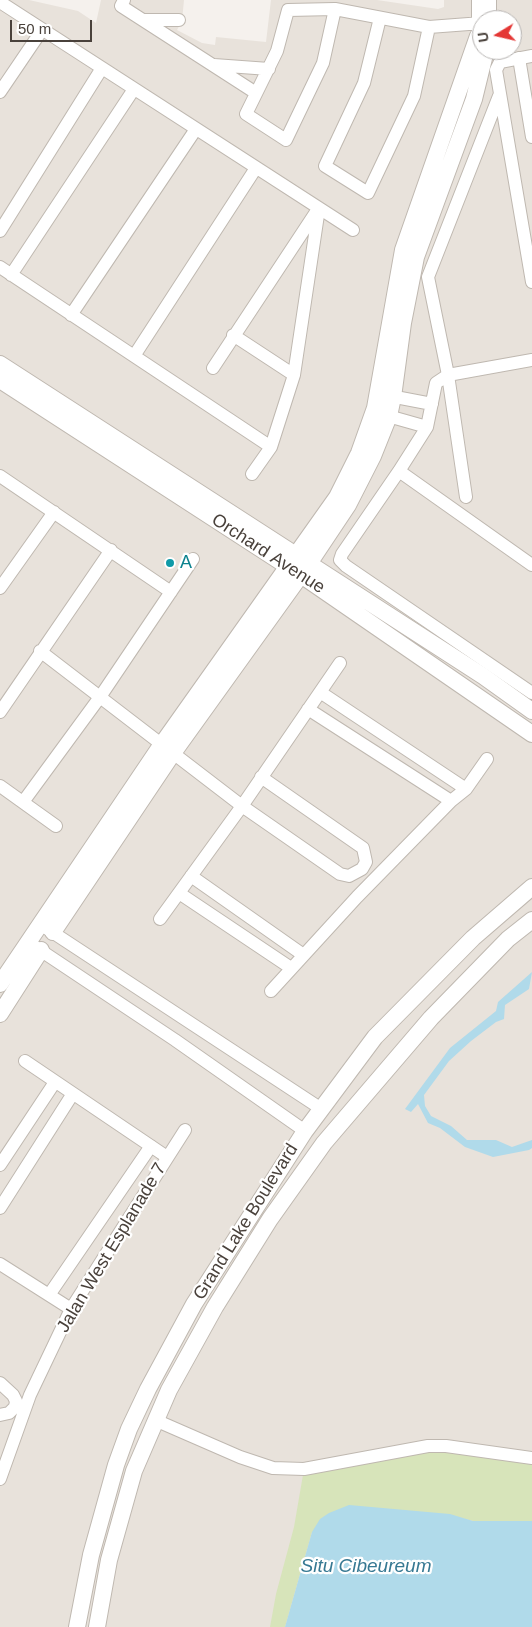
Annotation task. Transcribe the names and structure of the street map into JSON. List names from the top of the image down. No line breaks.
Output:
{"streets":{"street":["Orchard Avenue","Grand Lake Boulevard","Jalan West Esplanade 7"]},"water":["Situ Cibeureum"],"places":["A"],"scale_bar":"50 m","north":"left"}
